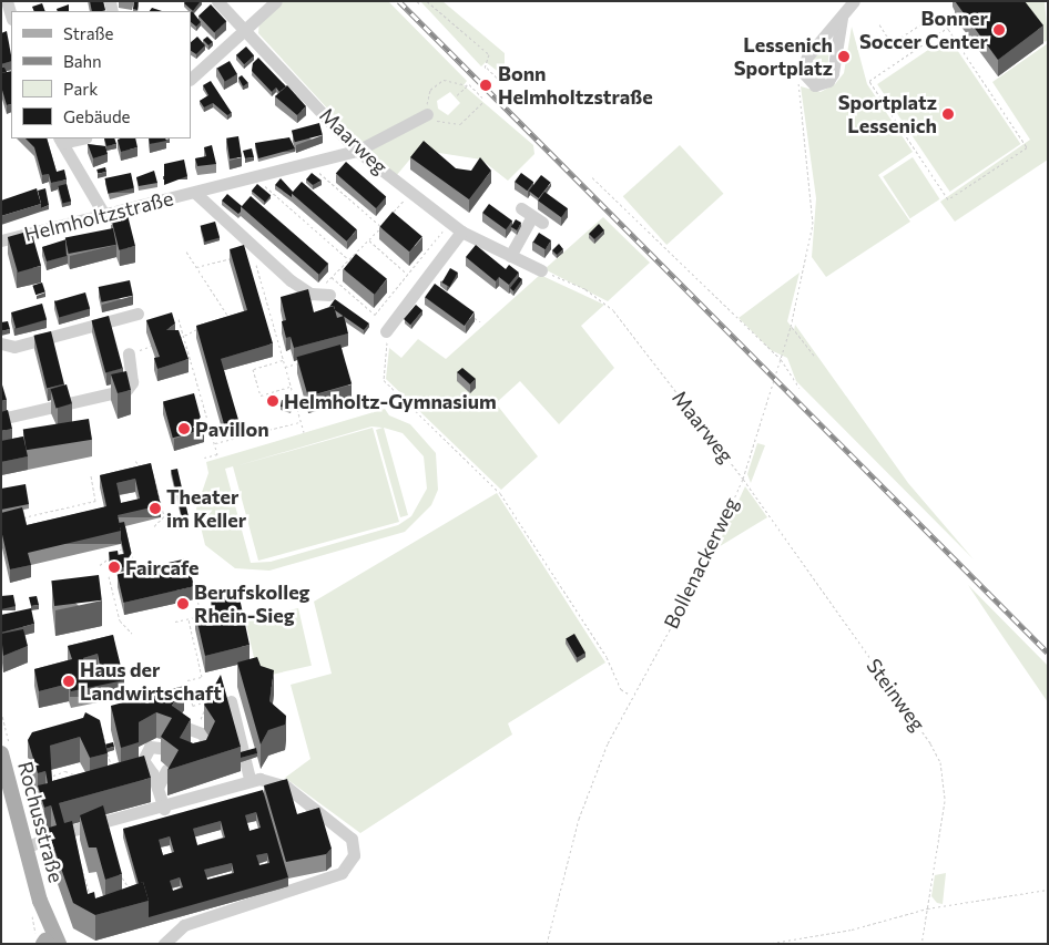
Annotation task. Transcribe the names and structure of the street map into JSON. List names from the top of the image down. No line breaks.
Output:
{"streets":{"main road":["Rochusstraße"],"street":["Maarweg","Helmholtzstraße"],"path":["Bollenackerweg","Steinweg"]},"crossings":[["Maarweg","Helmholtzstraße"],["Maarweg","Bollenackerweg"],["Maarweg","Steinweg"],["Bollenackerweg","Steinweg"]],"places":["Bonner Soccer Center","Lessenich Sportplatz","Bonn Helmholtzstraße","Sportplatz Lessenich","Helmholtz-Gymnasium","Pavillon","Theater im Keller","Faircafe","Berufskolleg Rhein-Sieg","Haus der Landwirtschaft"],"legend":["Straße","Bahn","Park","Gebäude"]}
